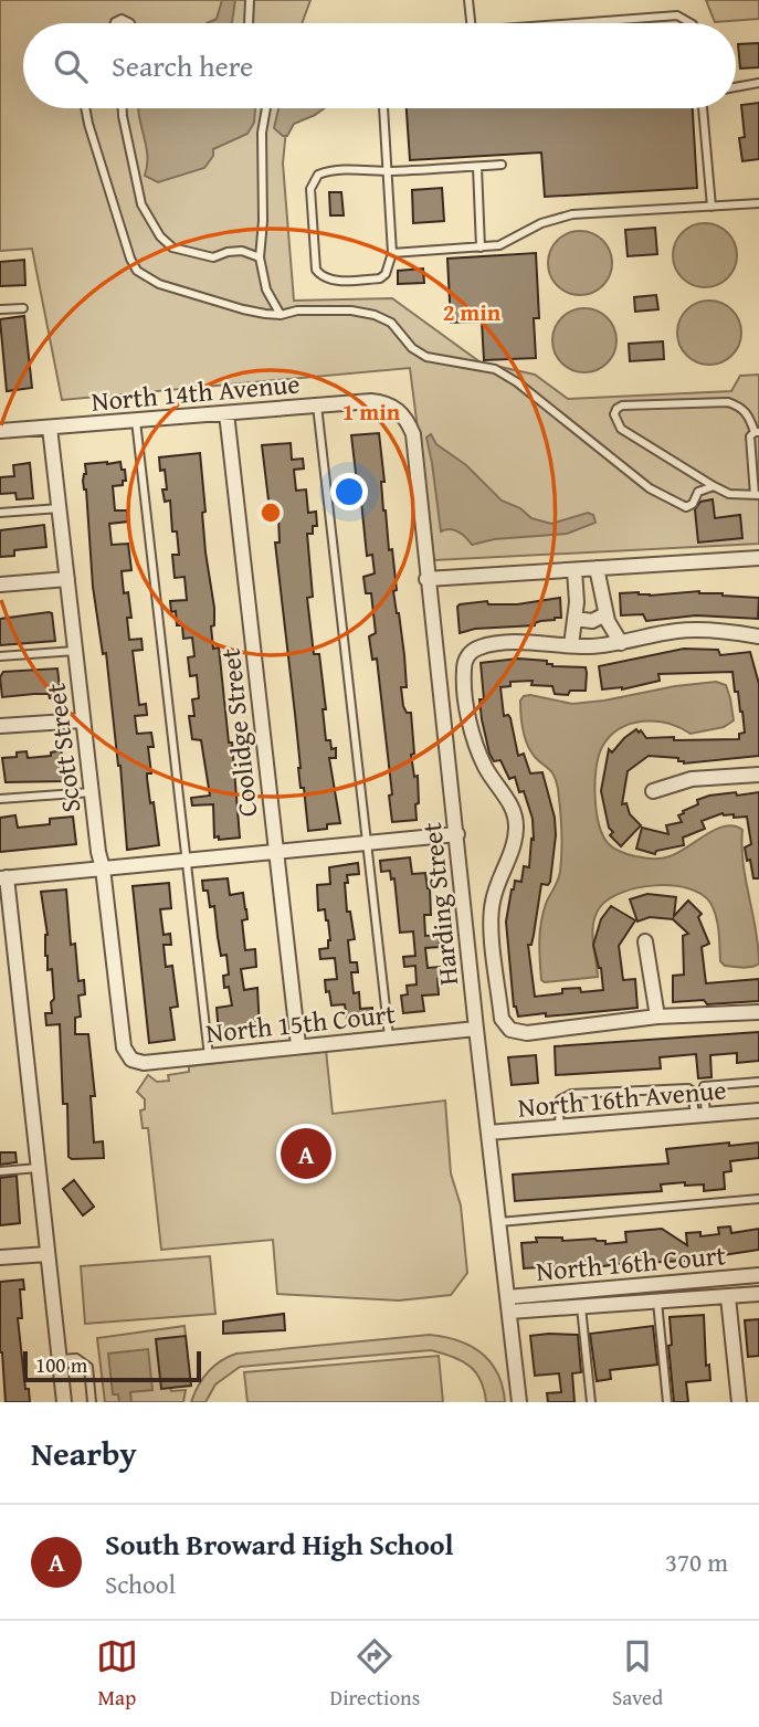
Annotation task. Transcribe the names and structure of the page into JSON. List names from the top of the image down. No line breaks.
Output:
{"streets":{"street":["North 14th Avenue","Coolidge Street","Scott Street","Harding Street","North 15th Court","North 16th Avenue","North 16th Court"]},"crossings":[["North 14th Avenue","Coolidge Street"],["North 14th Avenue","Scott Street"],["North 14th Avenue","Harding Street"],["Coolidge Street","North 15th Court"],["Scott Street","North 15th Court"],["Harding Street","North 15th Court"],["Harding Street","North 16th Avenue"],["Harding Street","North 16th Court"]],"scale_bar":"100 m","page":{"search":"Search here","pins":"A","scale":"100 m","heading":"Nearby","list":[{"mark":"A","name":"South Broward High School","note":"School","value":"370 m"}],"nav":["Map","Directions","Saved"]},"rings":["2 min","1 min"]}
